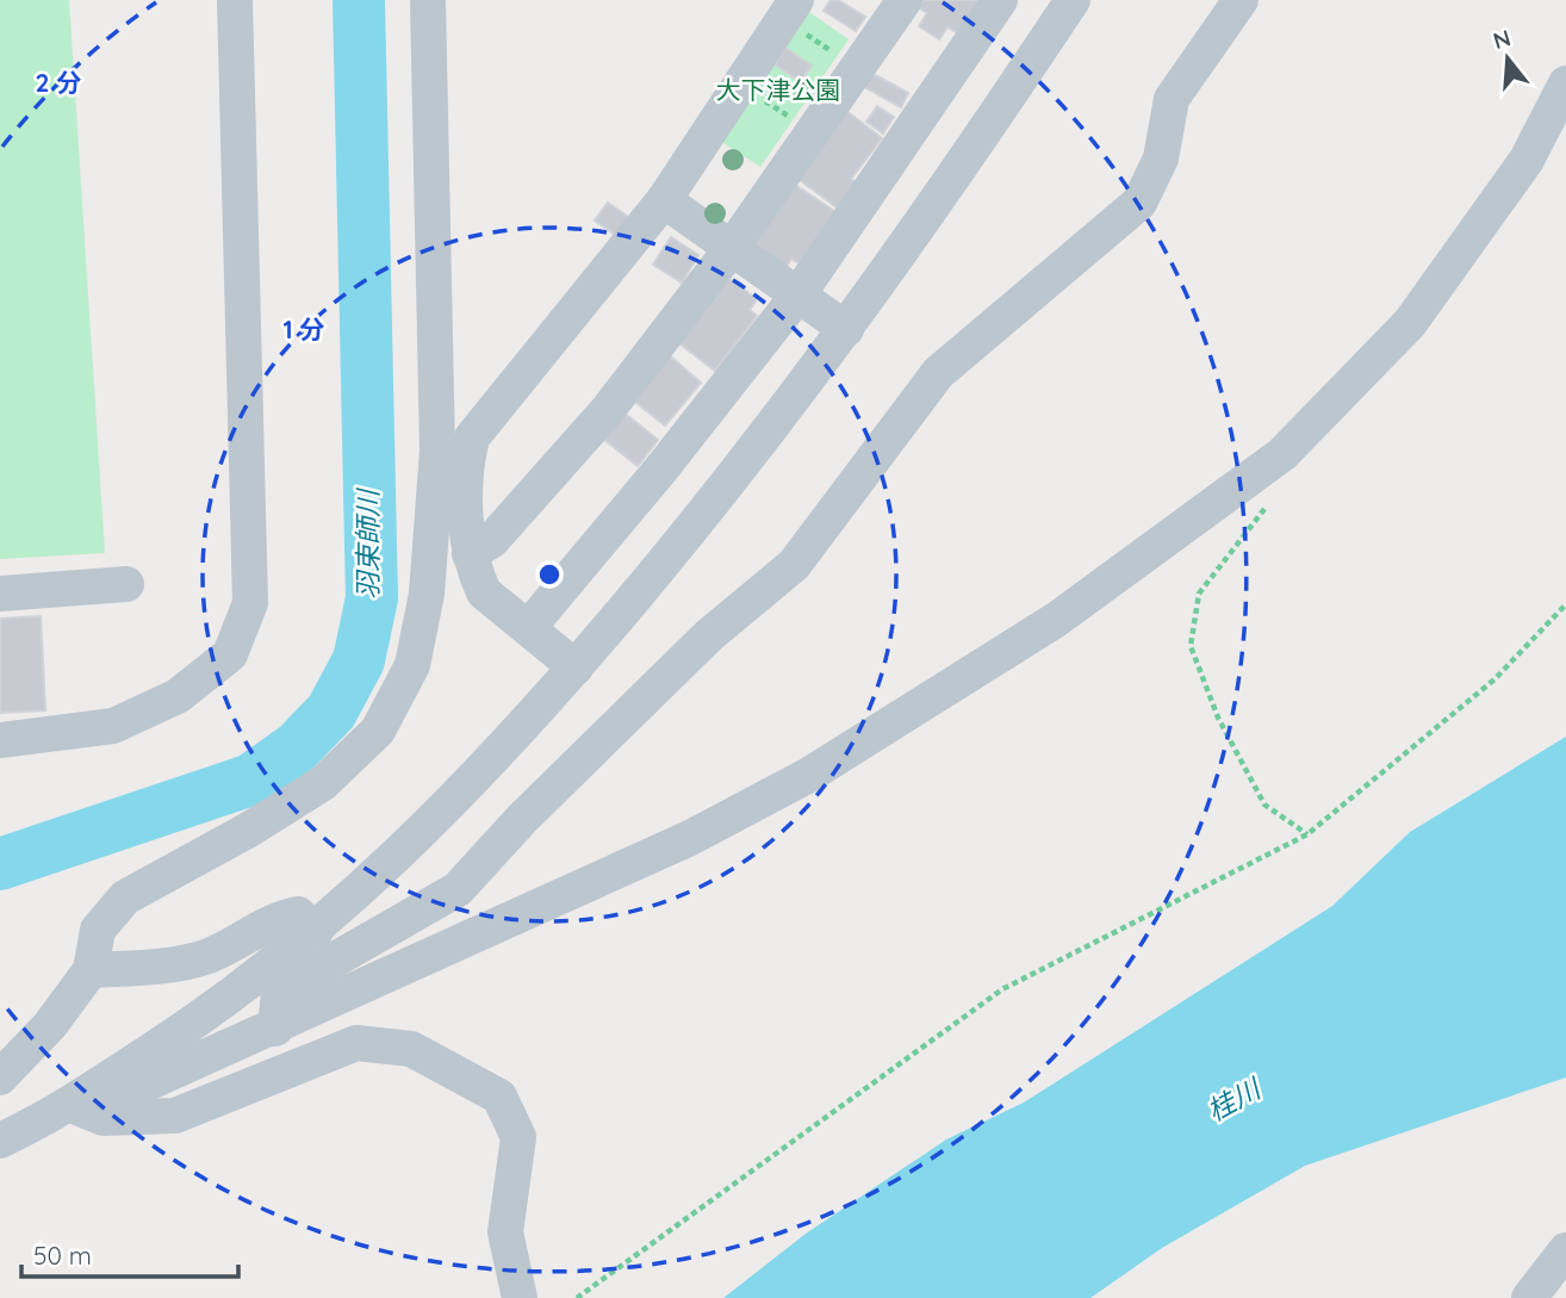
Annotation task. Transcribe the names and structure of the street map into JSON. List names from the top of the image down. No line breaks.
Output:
{"water":["羽束師川","桂川"],"parks":["大下津公園"],"scale_bar":"50 m","north":"top","rings":["2 分","1 分"]}
